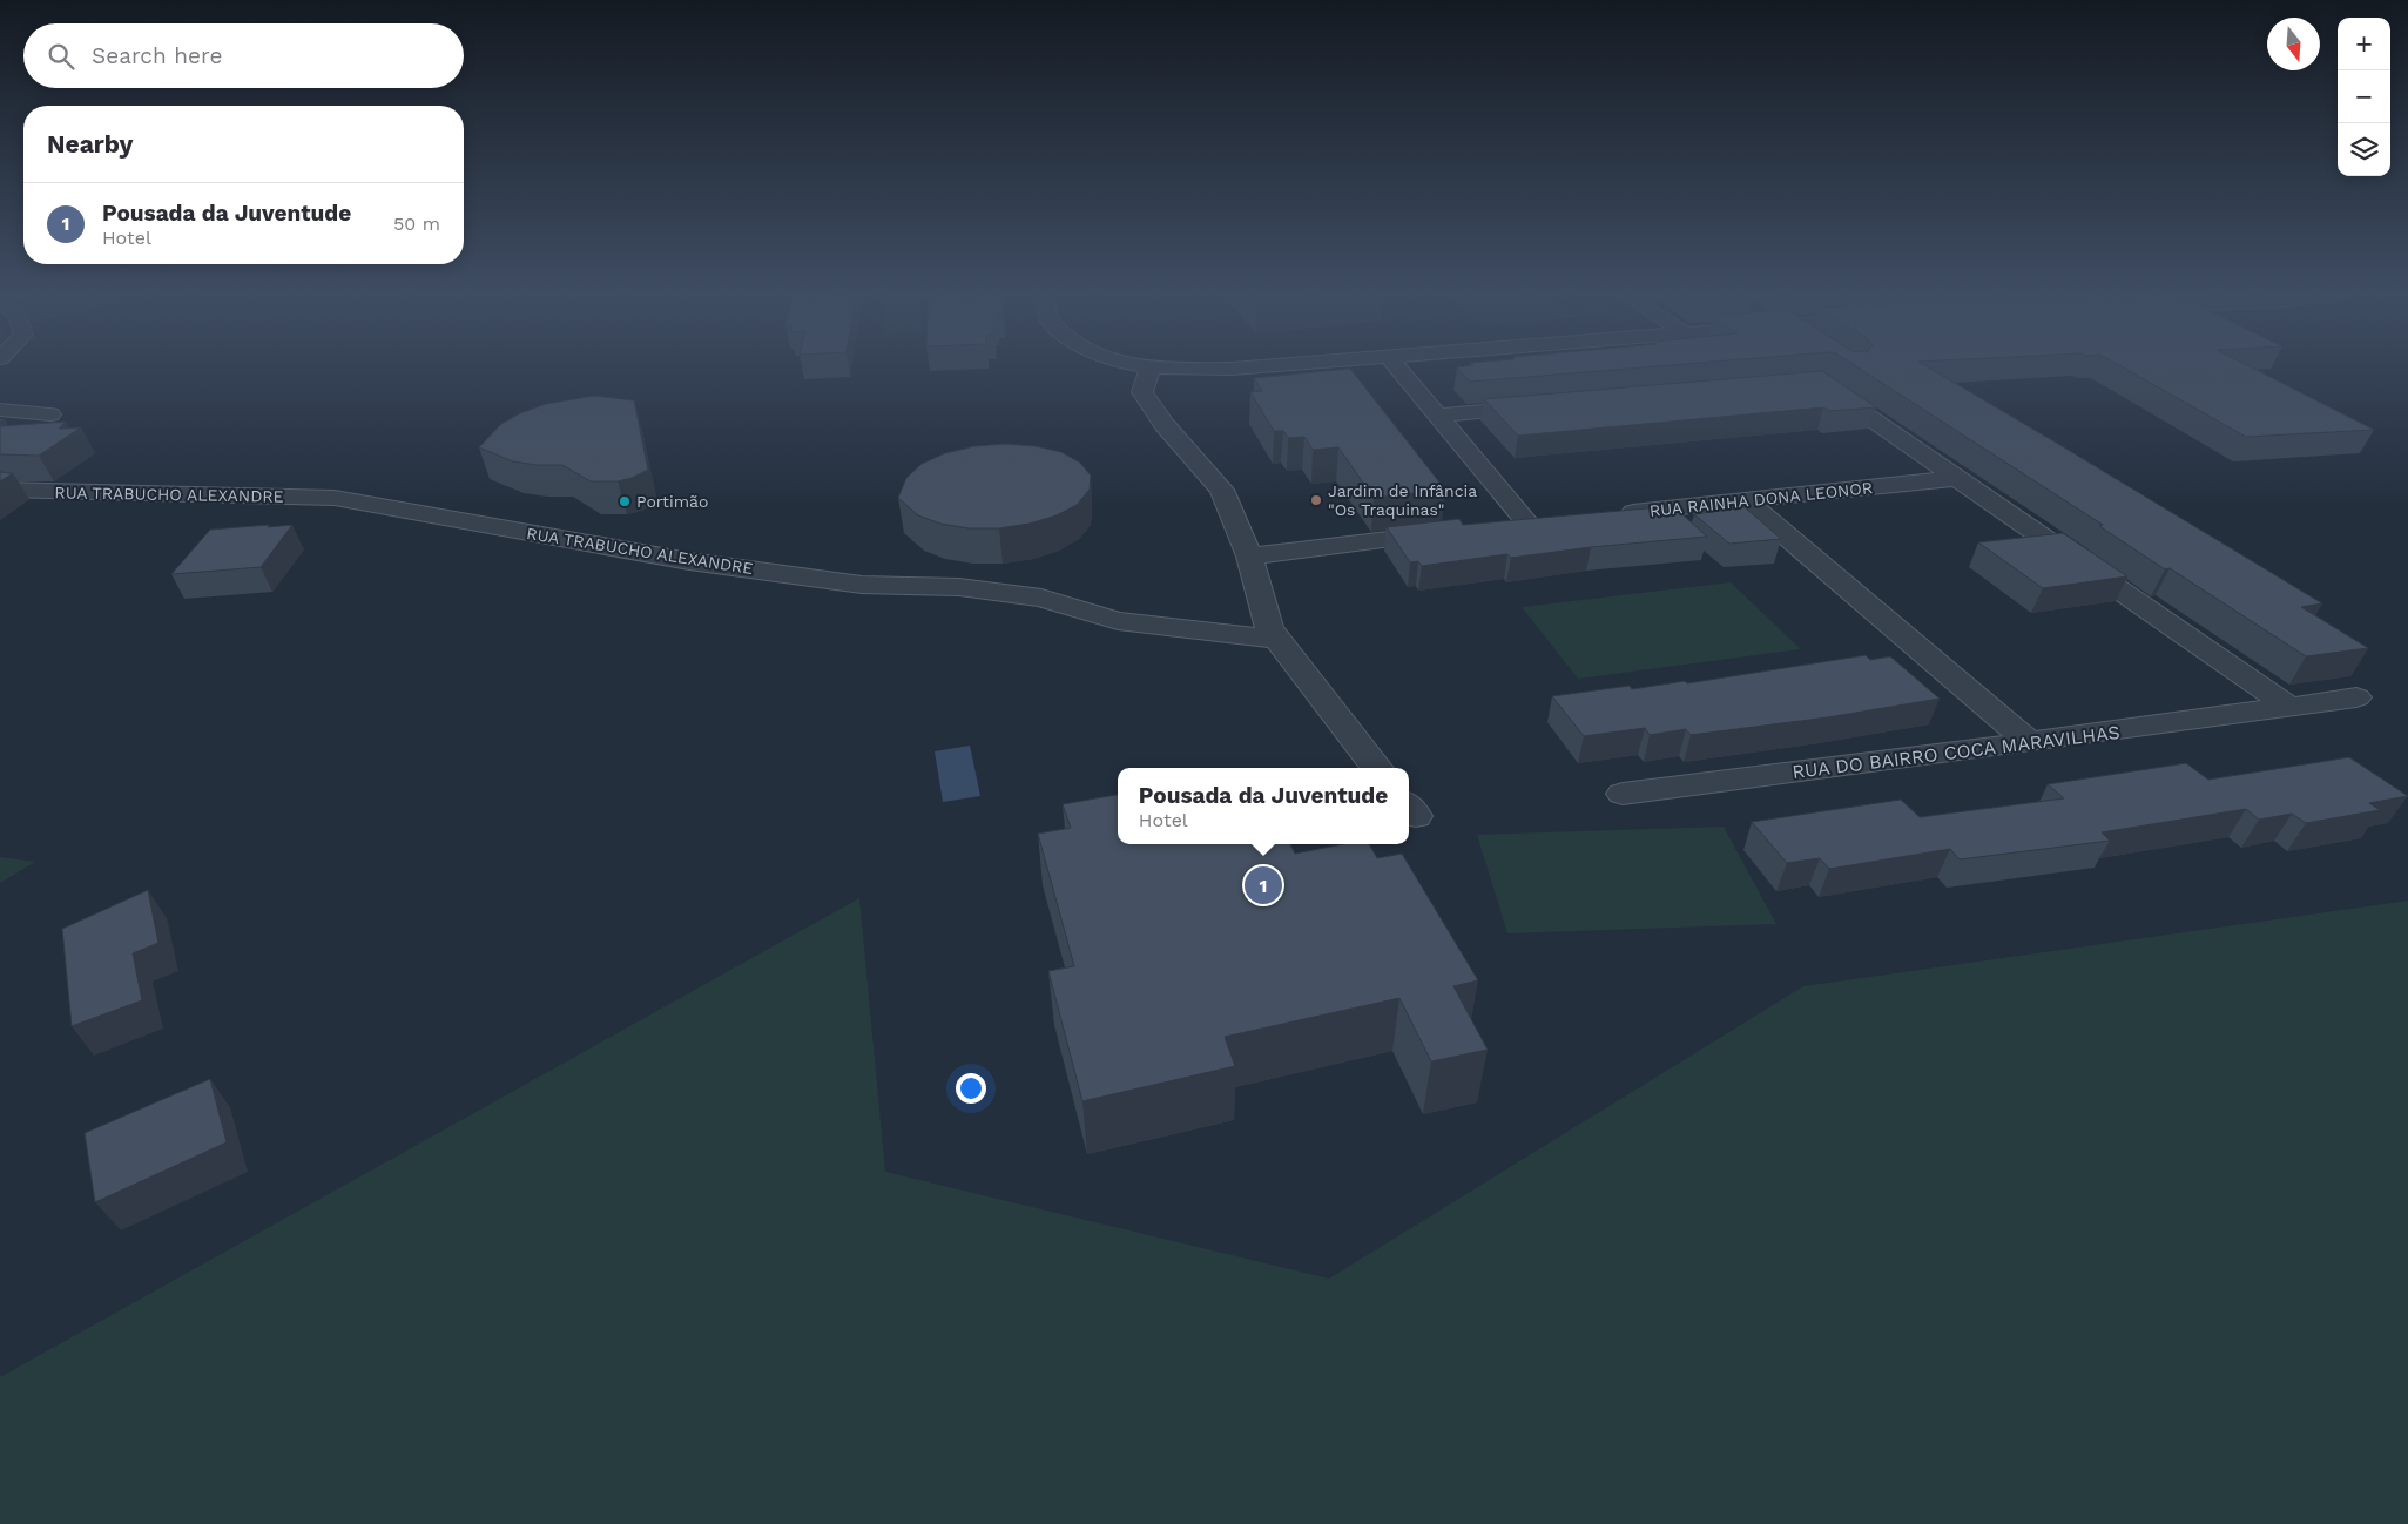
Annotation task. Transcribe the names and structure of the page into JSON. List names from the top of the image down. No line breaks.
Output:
{"streets":{"street":["RUA TRABUCHO ALEXANDRE","RUA RAINHA DONA LEONOR","RUA DO BAIRRO COCA MARAVILHAS"]},"places":["Jardim de Infância \"Os Traquinas\"","Portimão"],"north":"bottom","page":{"map_buttons":["+","−"],"search":"Search here","heading":"Nearby","list":[{"mark":"1","name":"Pousada da Juventude","note":"Hotel","value":"50 m"}],"popup":["Pousada da Juventude","Hotel"],"pins":"1"}}
